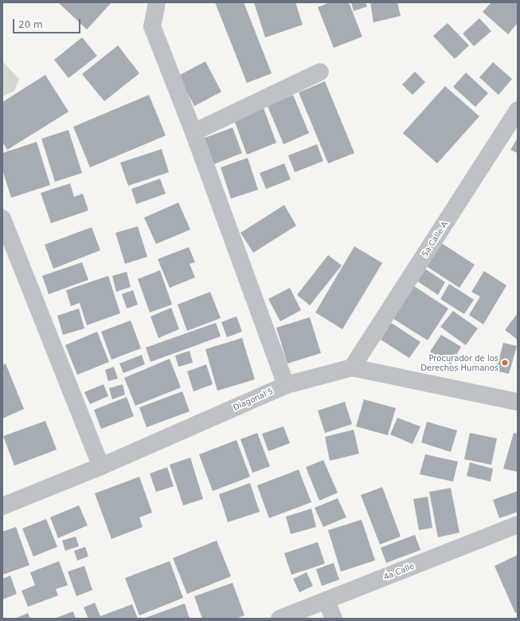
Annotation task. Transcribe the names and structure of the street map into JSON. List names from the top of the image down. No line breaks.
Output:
{"streets":{"street":["5a Calle A","Diagonal 5","4a Calle"]},"crossings":[["5a Calle A","Diagonal 5"]],"places":["Procurador de los Derechos Humanos"],"scale_bar":"20 m"}
